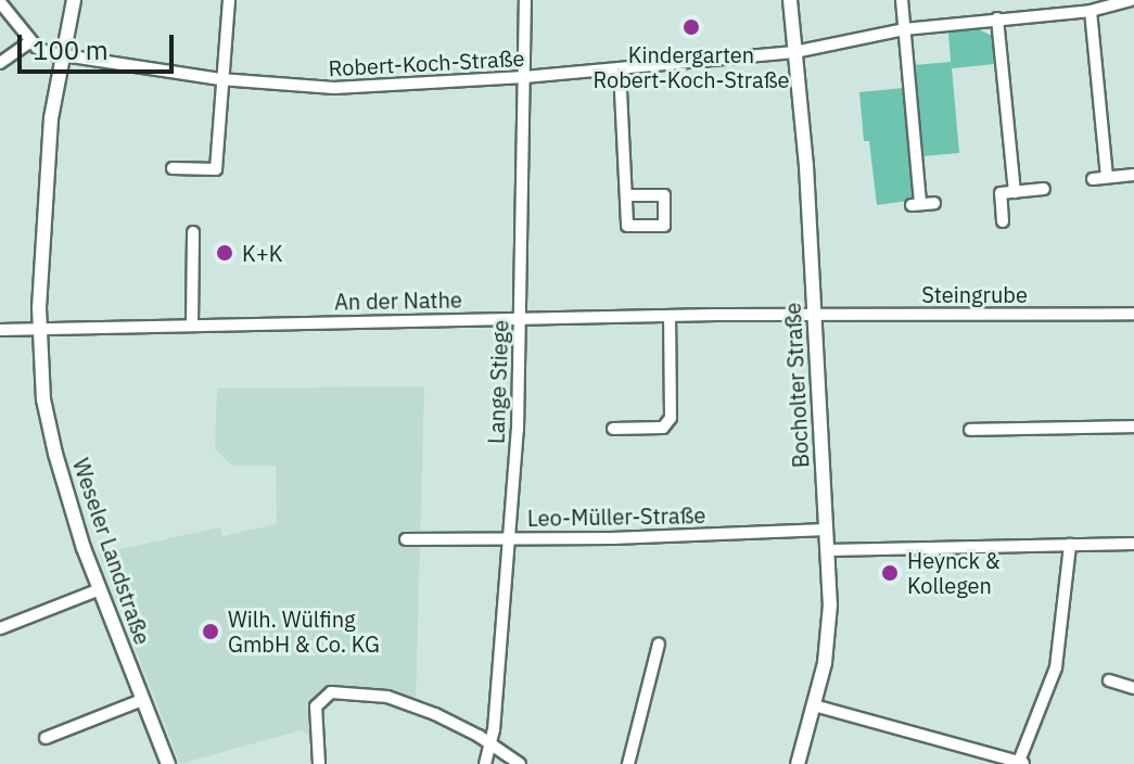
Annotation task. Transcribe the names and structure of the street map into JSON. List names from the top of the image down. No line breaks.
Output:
{"streets":{"street":["Robert-Koch-Straße","Steingrube","An der Nathe","Lange Stiege","Bocholter Straße","Leo-Müller-Straße","Weseler Landstraße"]},"crossings":[["Robert-Koch-Straße","Lange Stiege"],["Robert-Koch-Straße","Bocholter Straße"],["Robert-Koch-Straße","Weseler Landstraße"],["Steingrube","An der Nathe"],["Steingrube","Bocholter Straße"],["An der Nathe","Lange Stiege"],["An der Nathe","Bocholter Straße"],["An der Nathe","Weseler Landstraße"],["Lange Stiege","Leo-Müller-Straße"],["Bocholter Straße","Leo-Müller-Straße"]],"places":["Kindergarten Robert-Koch-Straße","K+K","Heynck & Kollegen","Wilh. Wülfing GmbH & Co. KG"],"scale_bar":"100 m"}
